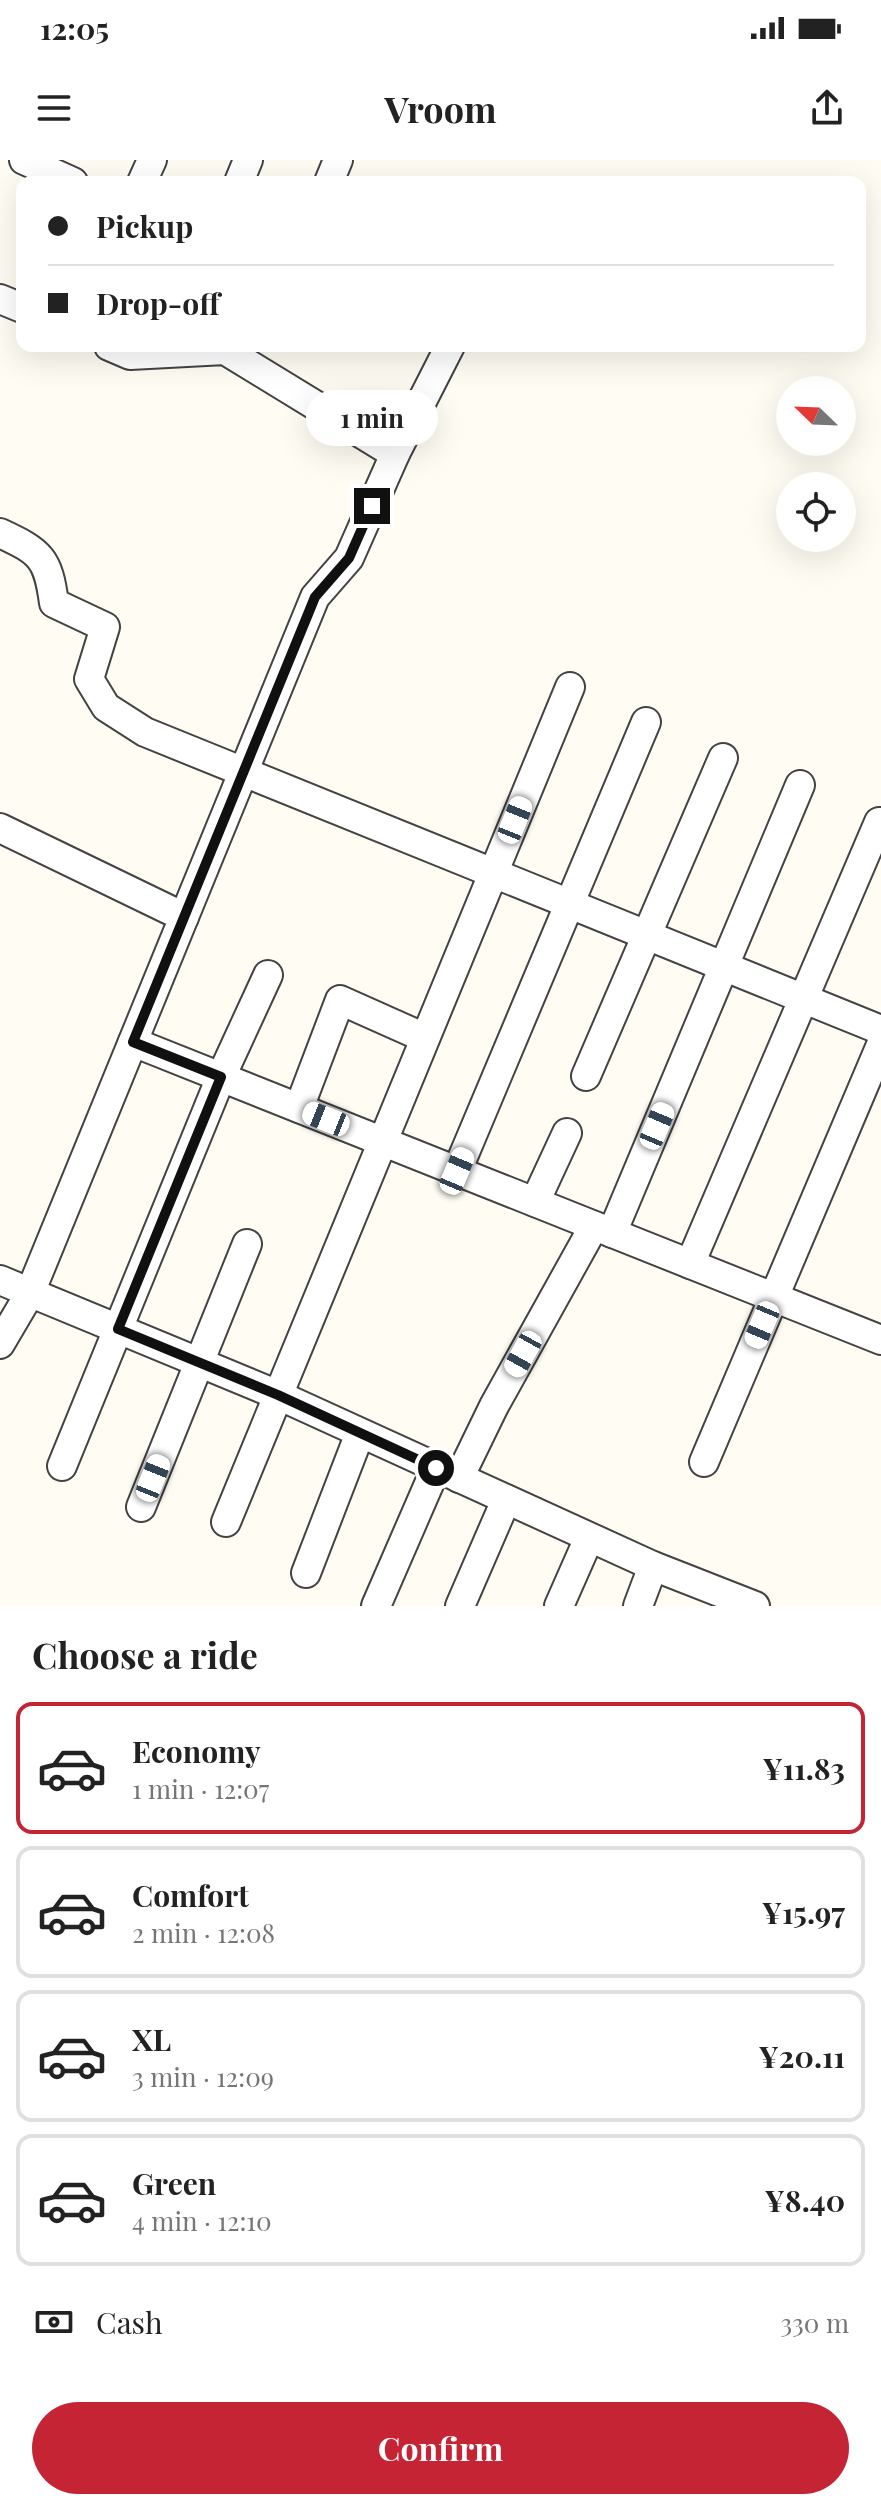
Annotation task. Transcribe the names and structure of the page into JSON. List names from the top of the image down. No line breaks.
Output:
{"north":"top left","page":{"status":"12:05","header":"Vroom","banner":["Pickup","Drop-off"],"bubble":"1 min","heading":"Choose a ride","list":[{"name":"Economy","note":"1 min · 12:07","value":"¥11.83"},{"name":"Comfort","note":"2 min · 12:08","value":"¥15.97"},{"name":"XL","note":"3 min · 12:09","value":"¥20.11"},{"name":"Green","note":"4 min · 12:10","value":"¥8.40"}],"pay":["Cash","330 m"],"buttons":"Confirm"}}
